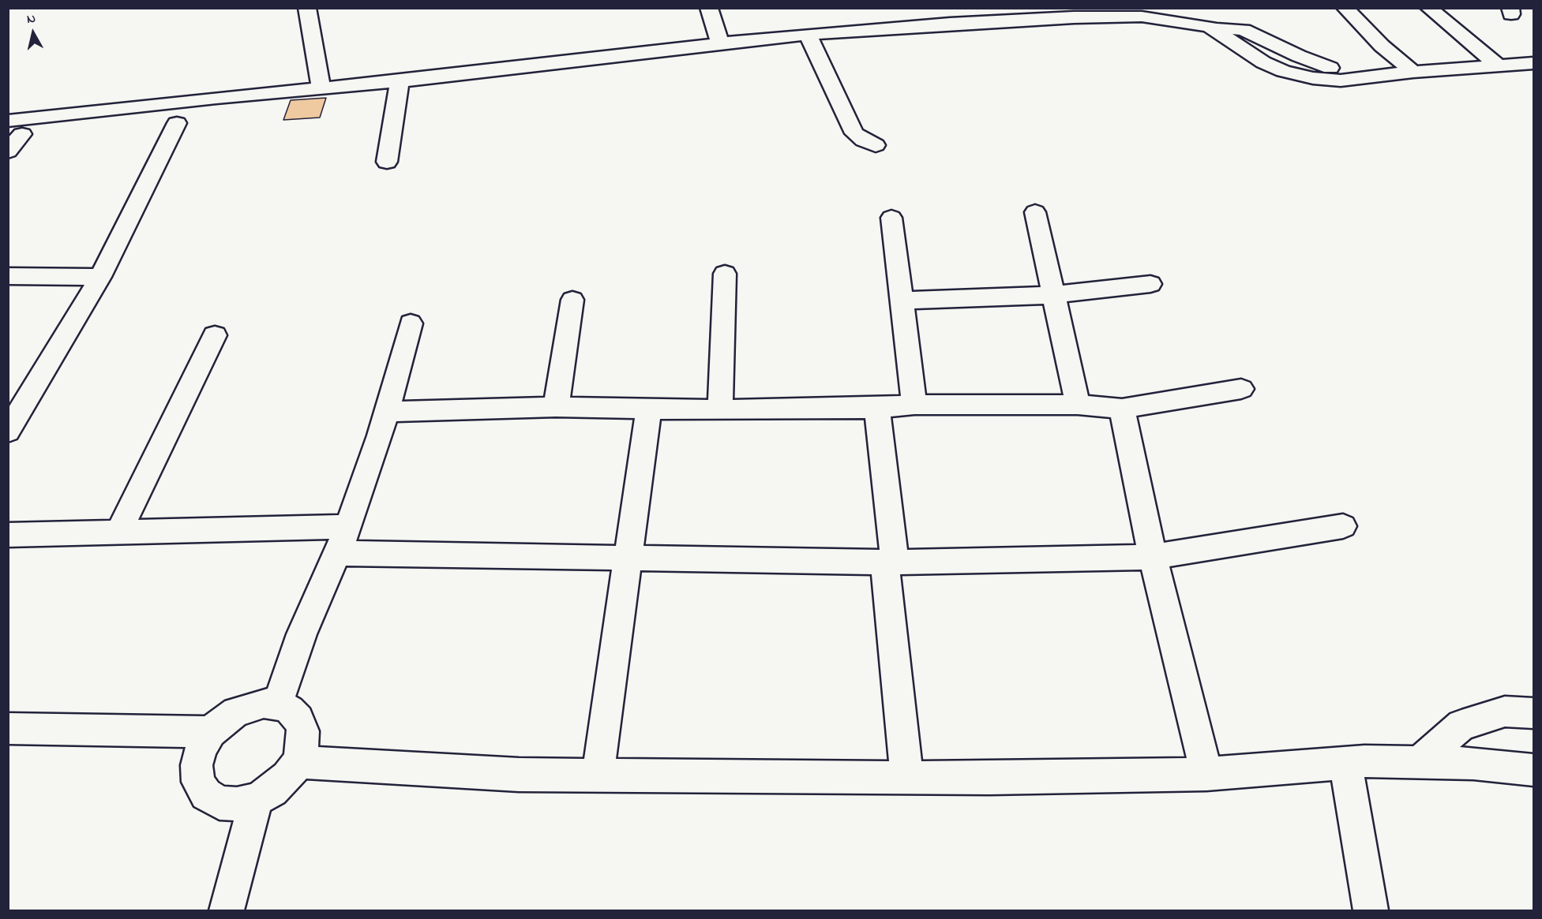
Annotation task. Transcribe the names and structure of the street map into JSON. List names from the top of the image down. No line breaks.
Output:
{"north":"top"}
